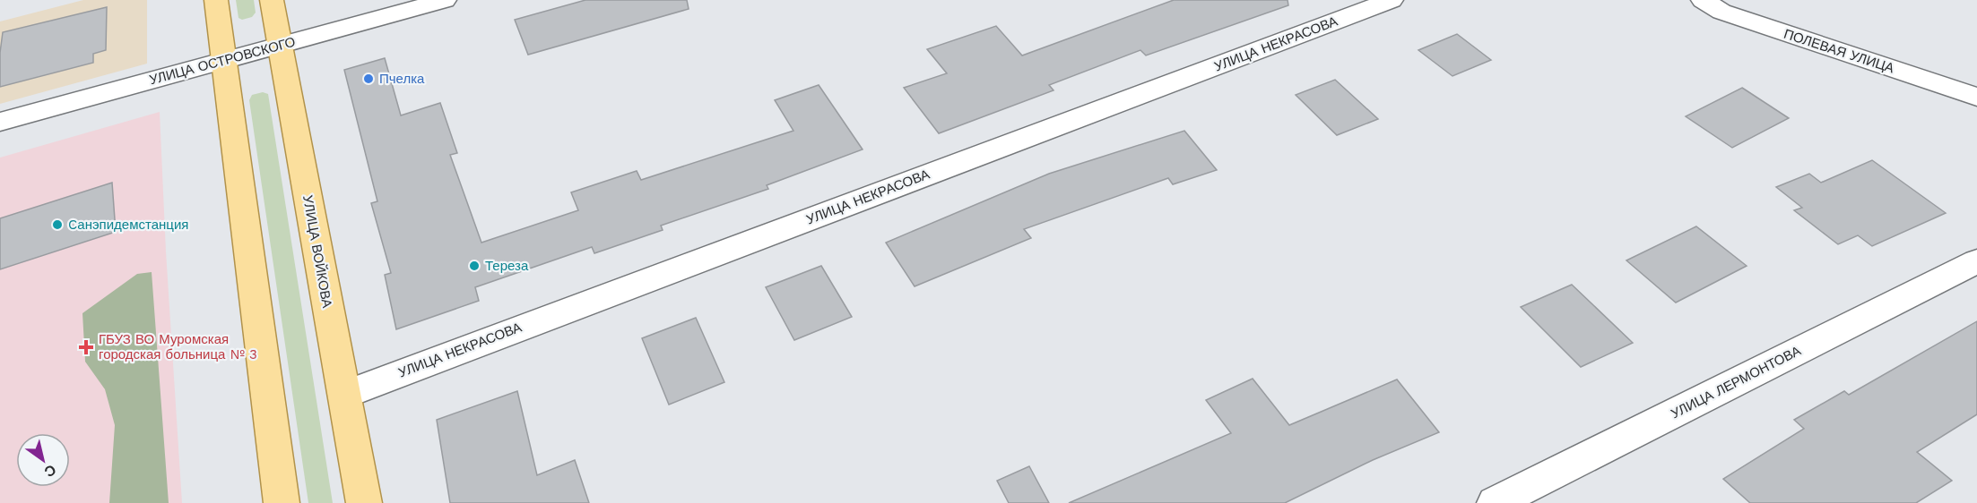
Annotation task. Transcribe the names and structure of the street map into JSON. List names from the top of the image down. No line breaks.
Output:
{"streets":{"main road":["УЛИЦА ВОЙКОВА"],"street":["УЛИЦА НЕКРАСОВА","ПОЛЕВАЯ УЛИЦА","УЛИЦА ОСТРОВСКОГО","УЛИЦА ЛЕРМОНТОВА"]},"crossings":[["УЛИЦА НЕКРАСОВА","УЛИЦА ВОЙКОВА"],["УЛИЦА ОСТРОВСКОГО","УЛИЦА ВОЙКОВА"]],"places":{"other":["Пчелка","Cанэпидемстанция","Тереза"],"health":["ГБУЗ ВО Муромская городская больница № 3"]},"north":"bottom right"}
